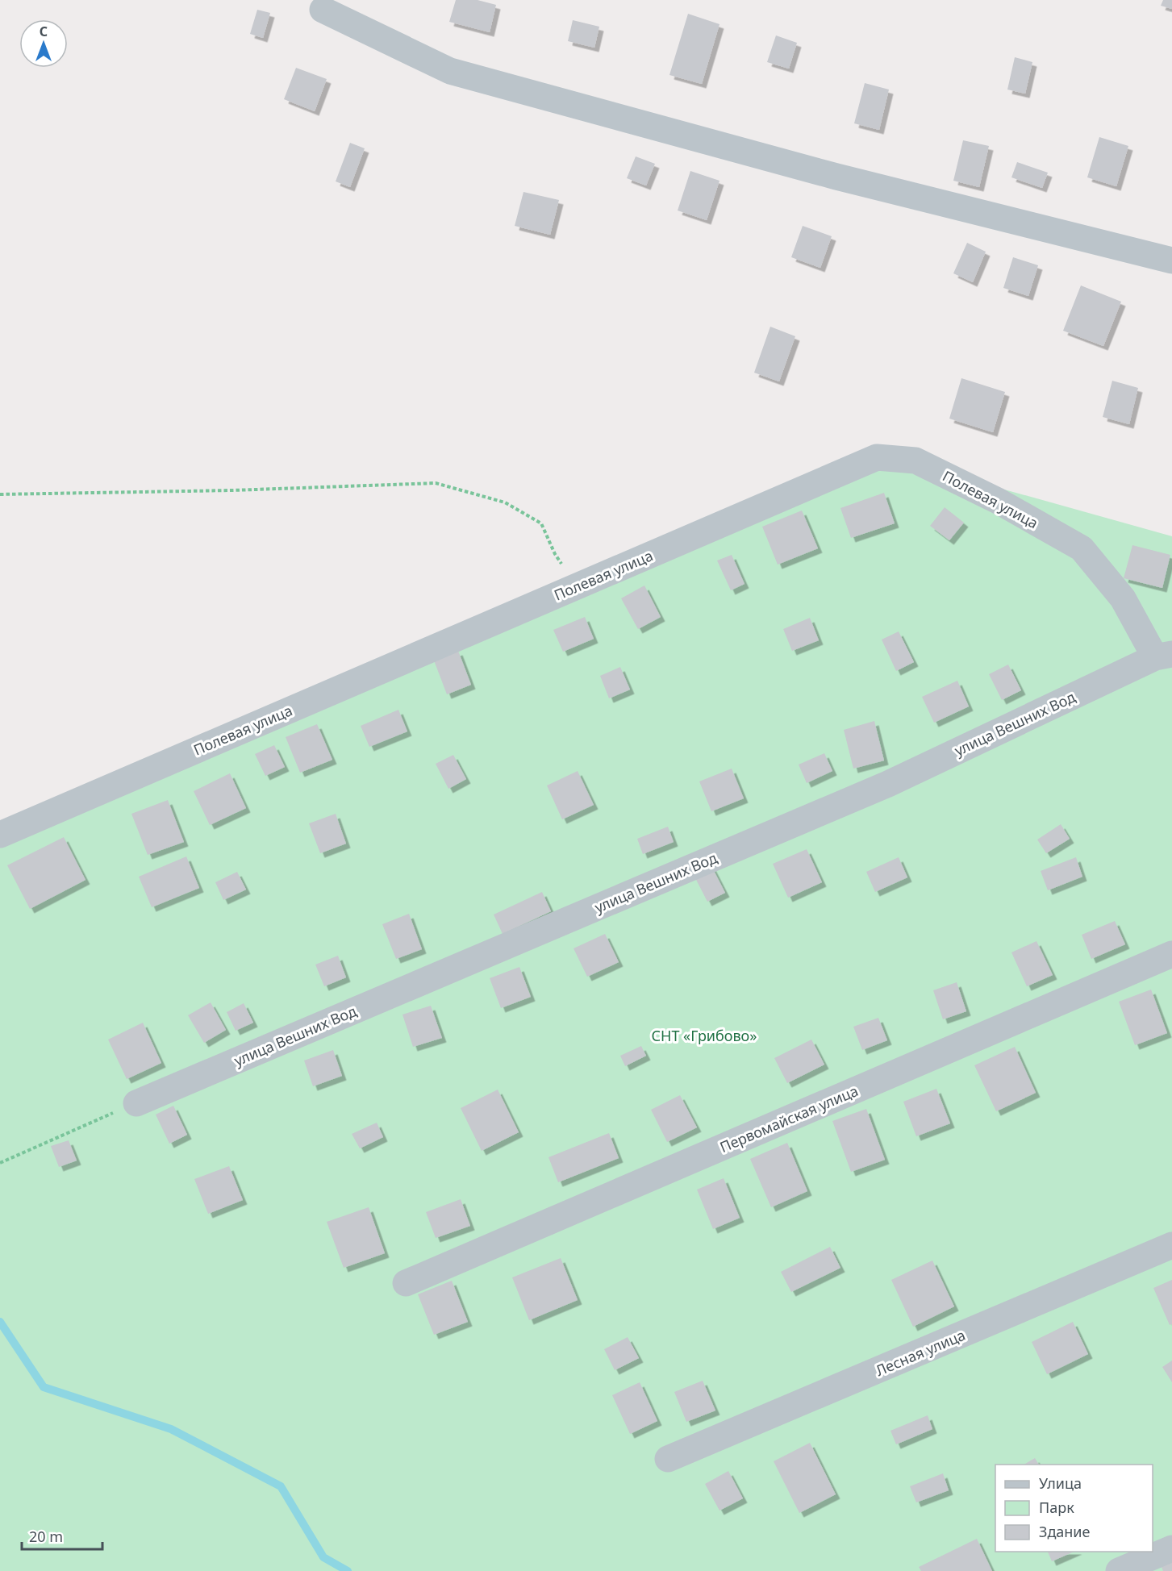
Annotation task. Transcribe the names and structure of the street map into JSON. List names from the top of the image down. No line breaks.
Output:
{"streets":{"lane":["Полевая улица","улица Вешних Вод","Первомайская улица","Лесная улица"]},"crossings":[["Полевая улица","улица Вешних Вод"]],"parks":["СНТ «Грибово»"],"legend":["Улица","Парк","Здание"],"scale_bar":"20 m","north":"top"}
